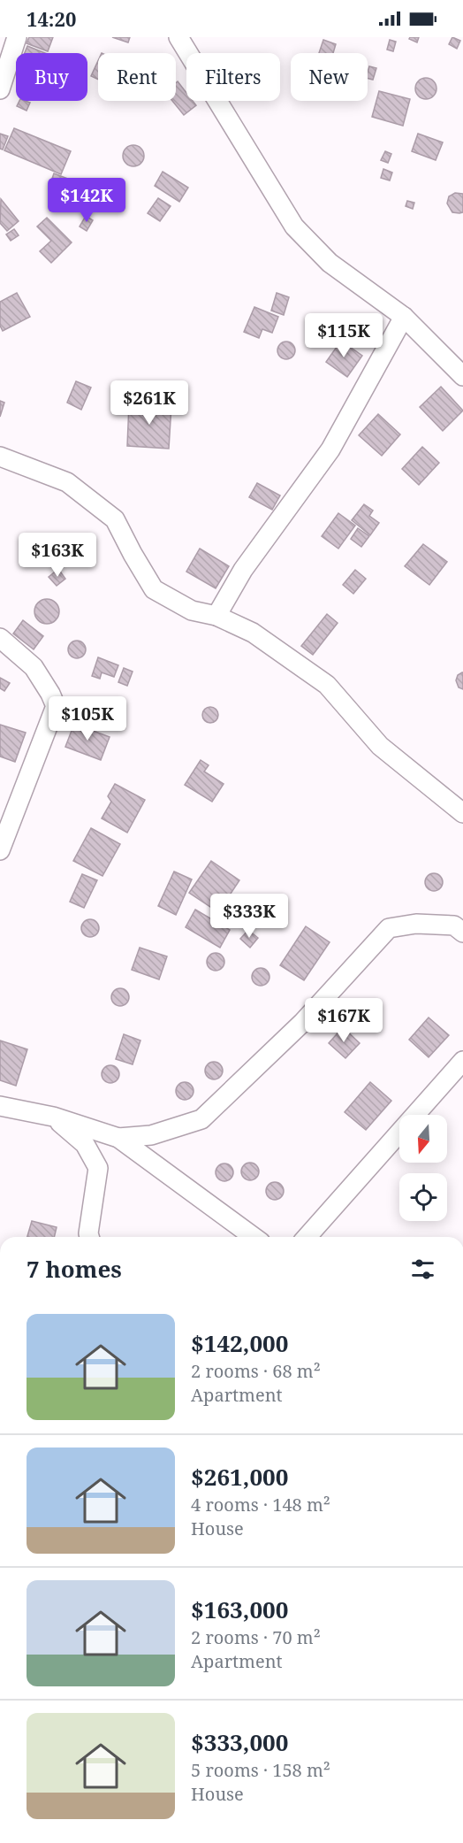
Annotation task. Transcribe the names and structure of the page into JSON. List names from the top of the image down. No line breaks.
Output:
{"north":"bottom","page":{"status":"14:20","chip":["Buy","Rent","Filters","New"],"price":["$142K","$115K","$261K","$163K","$105K","$333K","$167K"],"heading":"7 homes","list":[{"name":"$142,000","note":"2 rooms · 68 m² · Apartment"},{"name":"$261,000","note":"4 rooms · 148 m² · House"},{"name":"$163,000","note":"2 rooms · 70 m² · Apartment"},{"name":"$333,000","note":"5 rooms · 158 m² · House"}]}}
